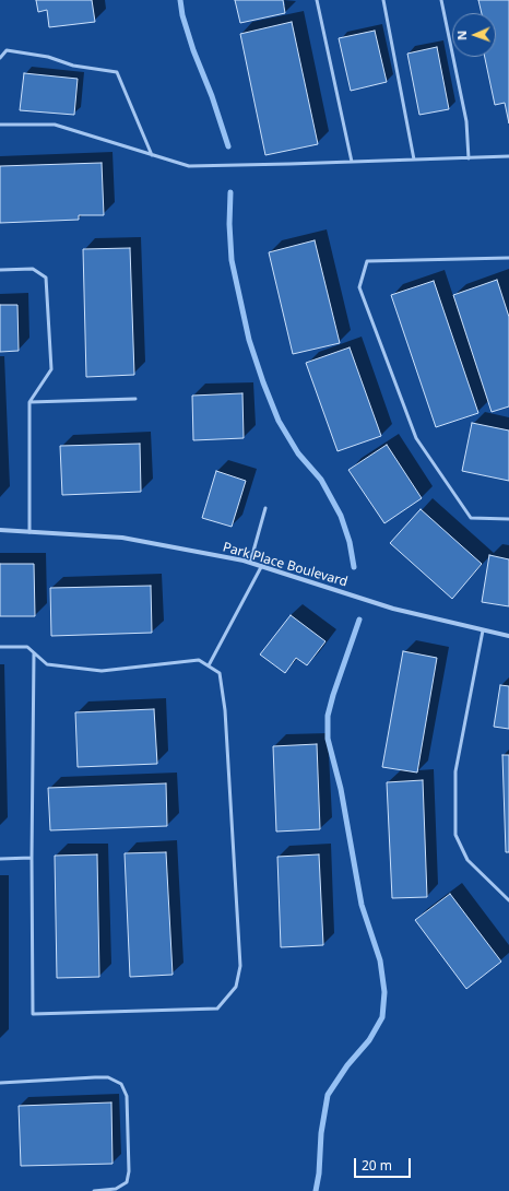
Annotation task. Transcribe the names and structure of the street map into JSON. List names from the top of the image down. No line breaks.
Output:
{"streets":{"street":["Park Place Boulevard"]},"scale_bar":"20 m","north":"left"}
